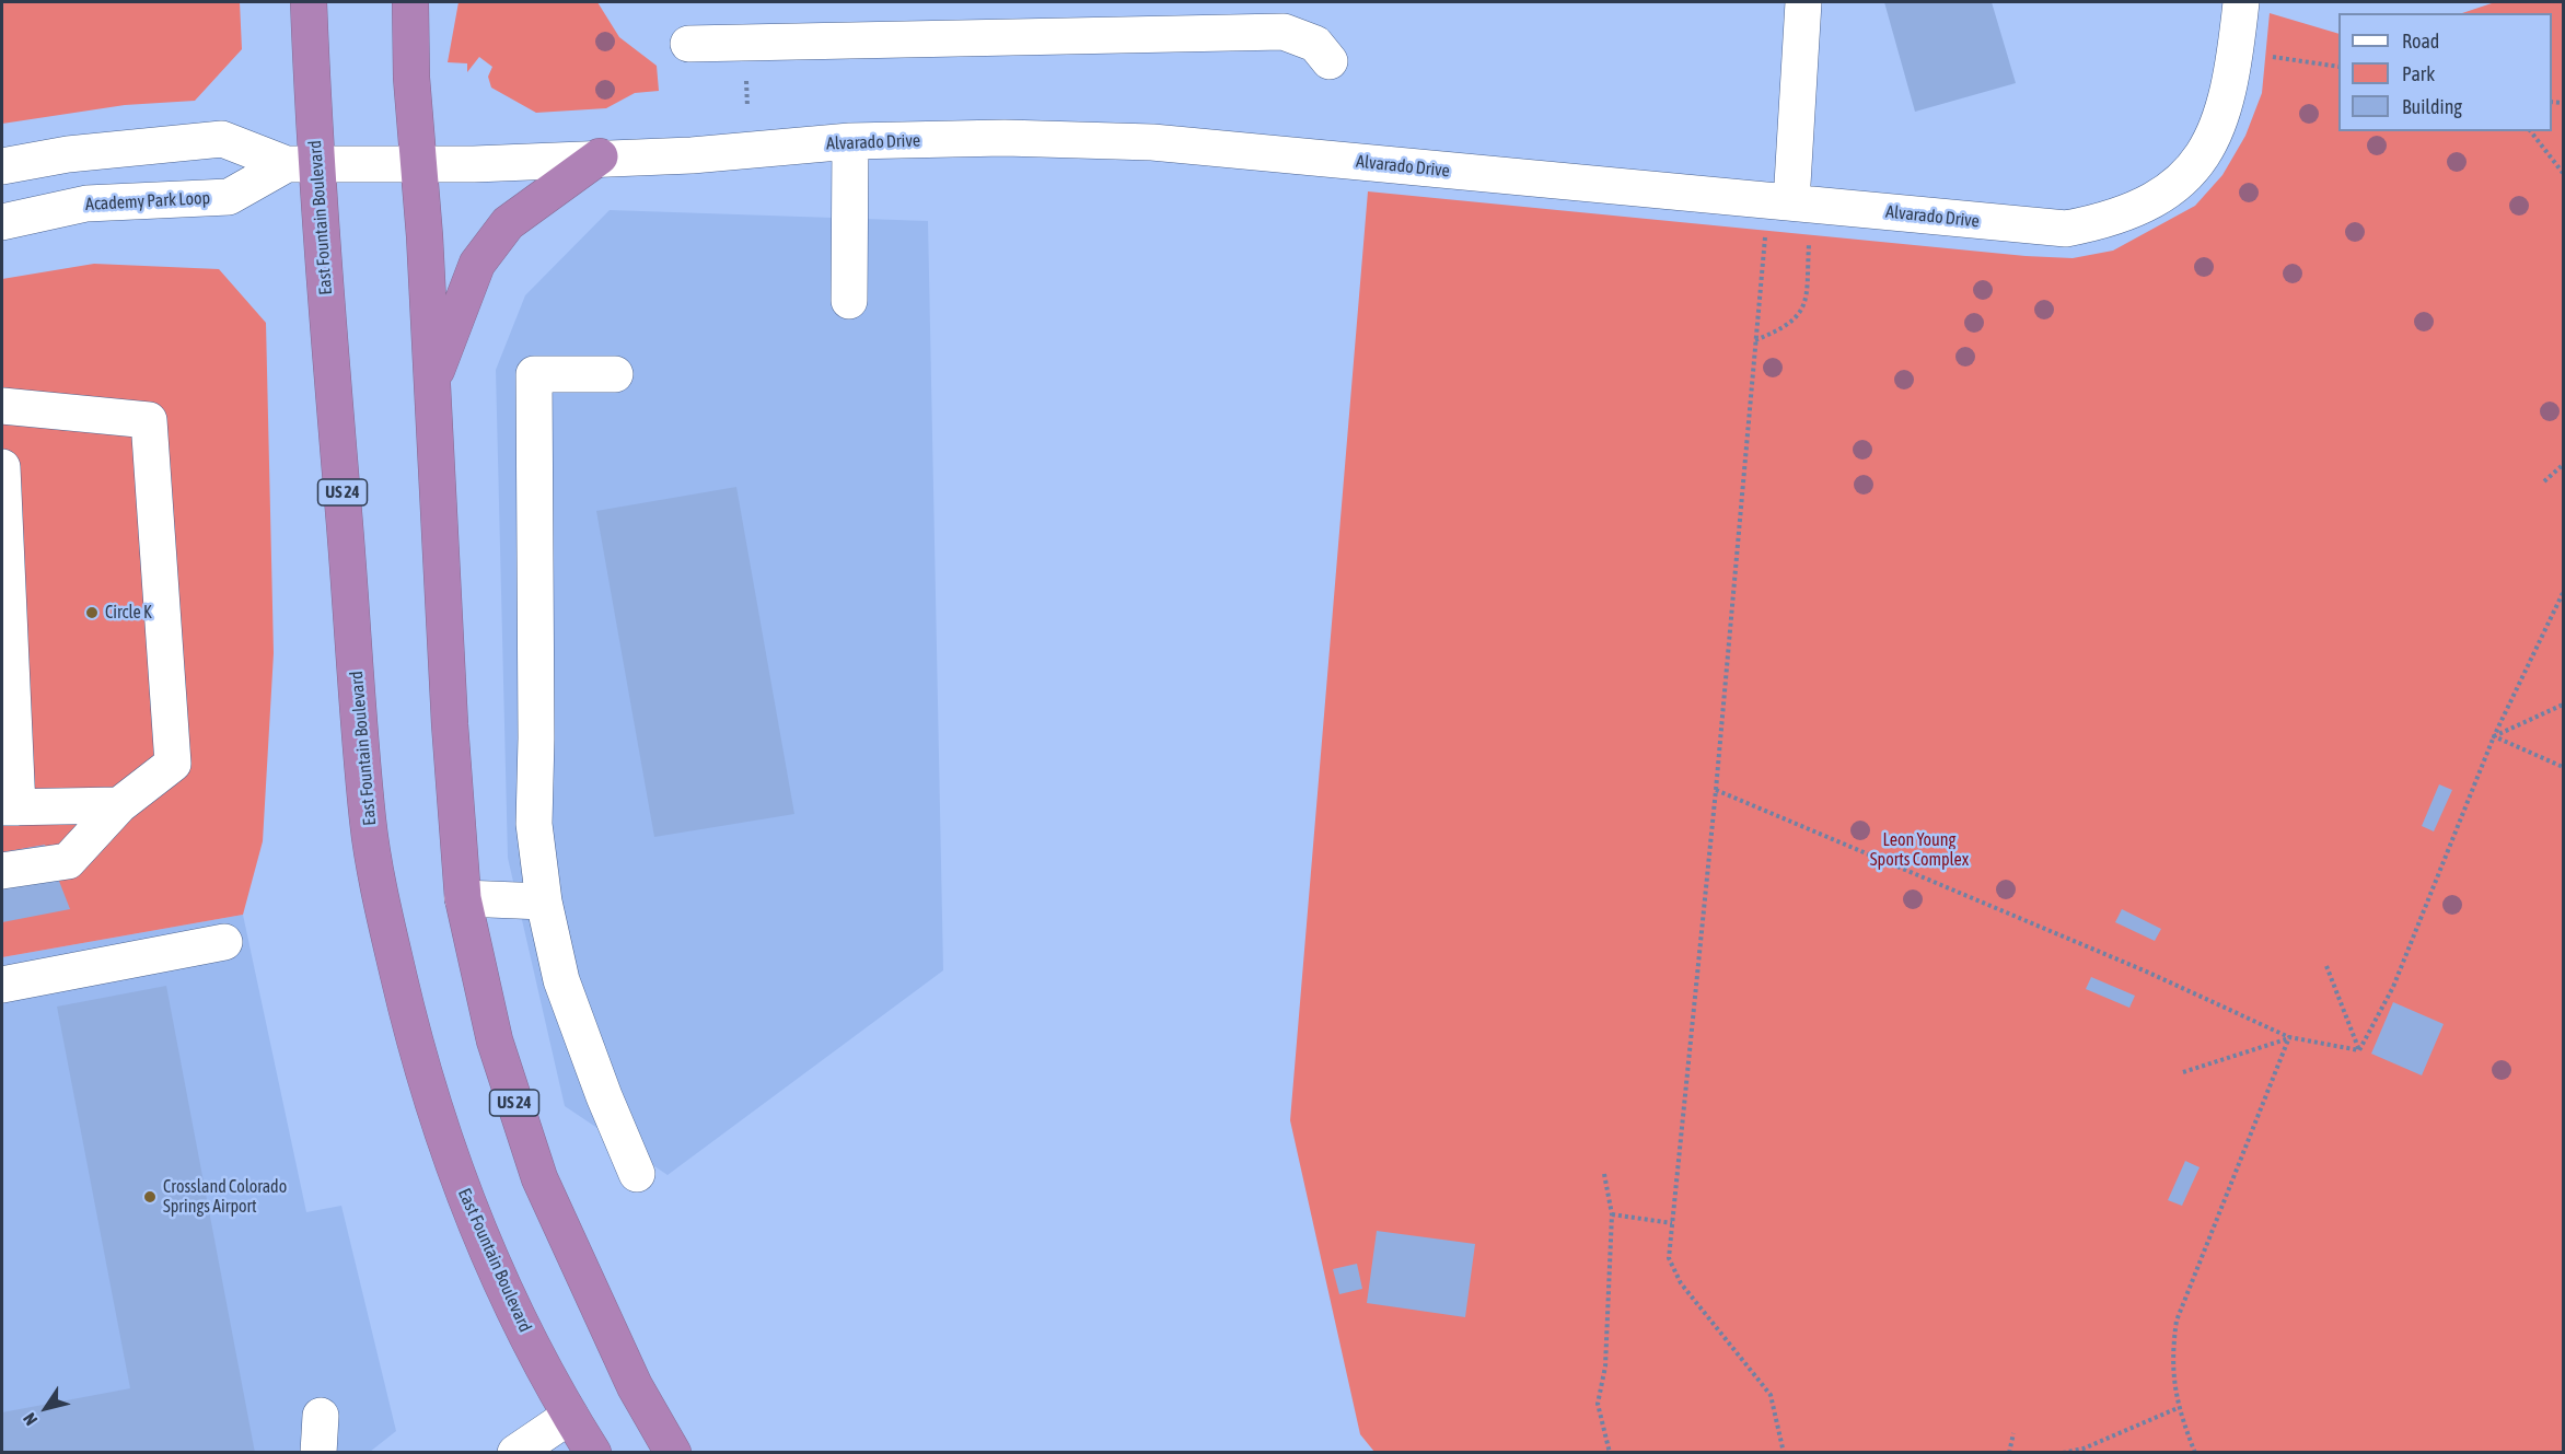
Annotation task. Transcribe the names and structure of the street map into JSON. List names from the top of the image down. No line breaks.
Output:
{"streets":{"highway":["East Fountain Boulevard","US 24"],"street":["Alvarado Drive","Academy Park Loop"]},"crossings":[["Alvarado Drive","Academy Park Loop"],["Alvarado Drive","US 24"],["Academy Park Loop","East Fountain Boulevard"],["Academy Park Loop","US 24"]],"parks":["Leon Young Sports Complex"],"places":["Circle K","Crossland Colorado Springs Airport"],"legend":["Road","Park","Building"],"north":"bottom left"}
